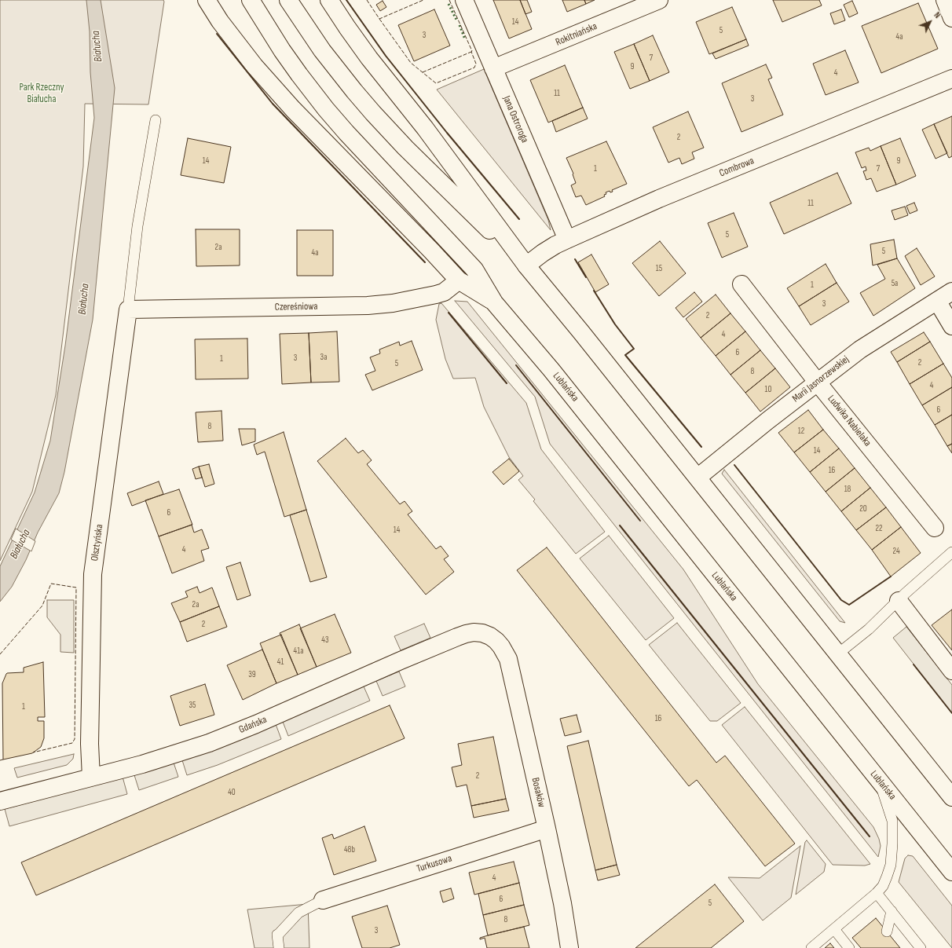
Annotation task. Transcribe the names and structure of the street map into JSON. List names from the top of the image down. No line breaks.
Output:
{"streets":{"street":["Rokitniańska","Jana Ostroroga","Combrowa","Czereśniowa","Marii Jasnorzewskiej","Lublańska","Ludwika Nabielaka","Olsztyńska","Gdańska","Bosaków","Turkusowa"]},"crossings":[["Rokitniańska","Jana Ostroroga"],["Jana Ostroroga","Combrowa"],["Czereśniowa","Olsztyńska"],["Marii Jasnorzewskiej","Ludwika Nabielaka"],["Olsztyńska","Gdańska"],["Gdańska","Bosaków"],["Bosaków","Turkusowa"]],"water":["Białucha"],"parks":["Park Rzeczny Białucha"],"house_numbers":["14","5","3","4a","7","9","4","11","3","2","14","9","1","7","11","5","2a","5","4a","15","5a","1","3","2","4","6","3a","3","1","2","5","8","4","10","6","8","12","14","16","18","20","6","22","14","4","24","2a","2","43","41a","41","39","35","1","16","2","40","48b","4","6","5","8","3"],"north":"top right"}
